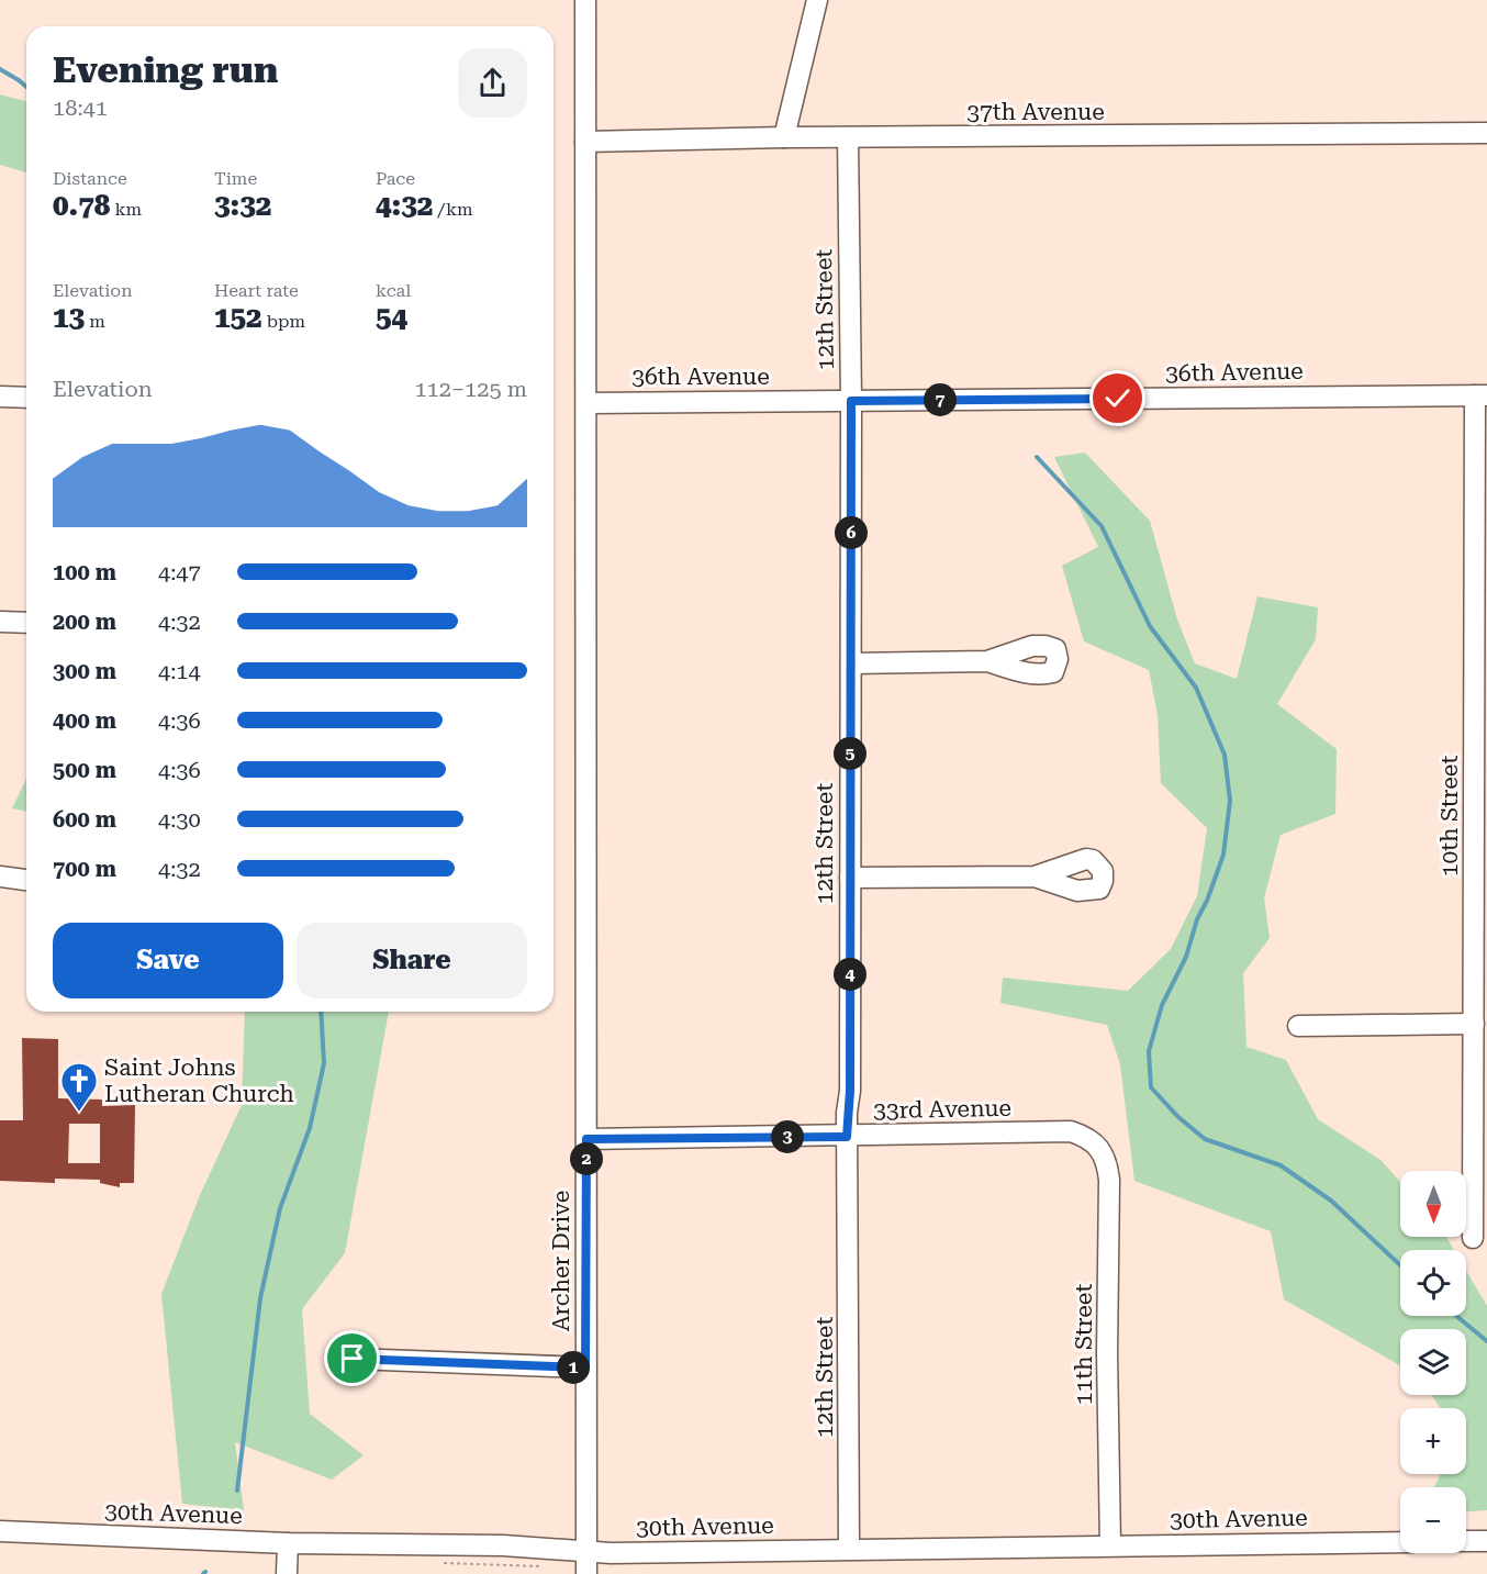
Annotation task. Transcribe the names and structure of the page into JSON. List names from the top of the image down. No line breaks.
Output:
{"streets":{"street":["37th Avenue","12th Street","36th Avenue","10th Street","33rd Avenue","Archer Drive","11th Street","30th Avenue"]},"crossings":[["37th Avenue","12th Street"],["37th Avenue","Archer Drive"],["12th Street","36th Avenue"],["12th Street","33rd Avenue"],["12th Street","30th Avenue"],["36th Avenue","10th Street"],["36th Avenue","Archer Drive"],["33rd Avenue","Archer Drive"],["33rd Avenue","11th Street"],["Archer Drive","30th Avenue"],["11th Street","30th Avenue"]],"places":{"church":["Saint Johns Lutheran Church"]},"north":"bottom","page":{"heading":["Evening run","18:41"],"stats":[["Distance","0.78 km"],["Time","3:32"],["Pace","4:32 /km"],["Elevation","13 m"],["Heart rate","152 bpm"],["kcal","54"]],"chart":["Elevation","112–125 m"],"pins":["7","6","5","4","3","2","1"],"list":[{"name":"100 m","note":"4:47"},{"name":"200 m","note":"4:32"},{"name":"300 m","note":"4:14"},{"name":"400 m","note":"4:36"},{"name":"500 m","note":"4:36"},{"name":"600 m","note":"4:30"},{"name":"700 m","note":"4:32"}],"buttons":["Save","Share"],"map_buttons":["+","−"]}}
